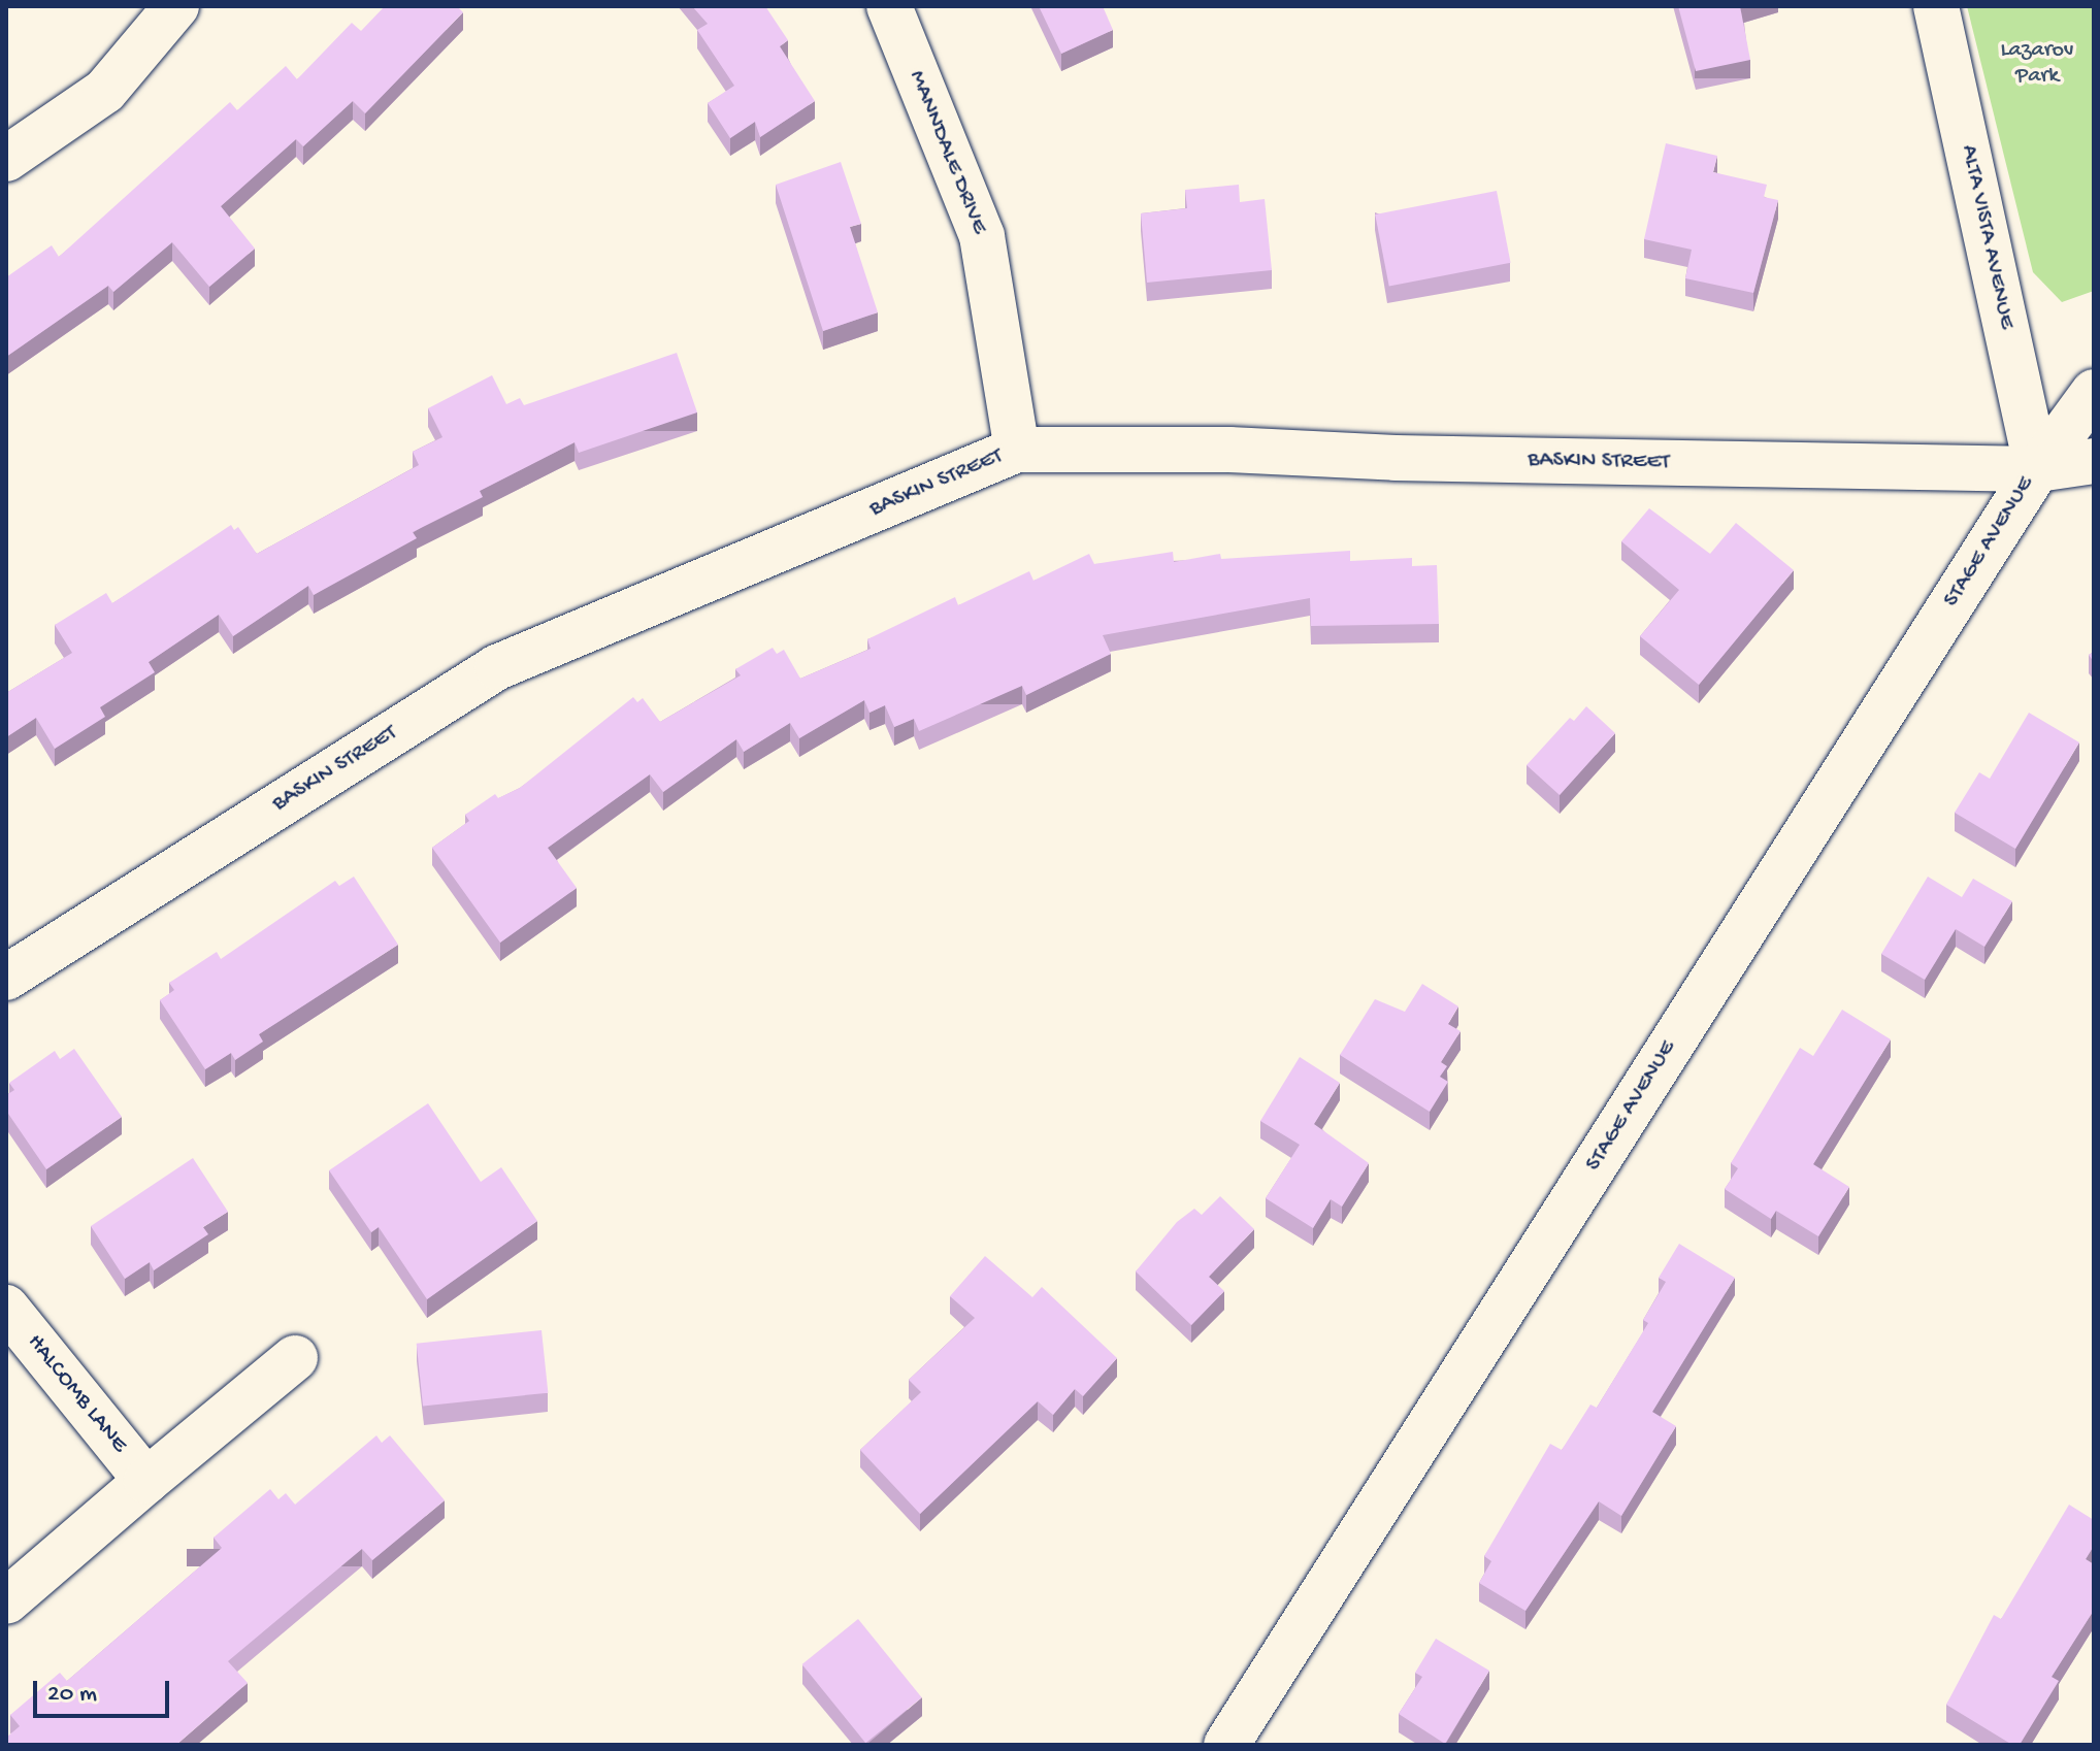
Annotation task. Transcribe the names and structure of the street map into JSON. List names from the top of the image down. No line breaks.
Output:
{"streets":{"street":["MANNDALE DRIVE","ALTA VISTA AVENUE","BASKIN STREET","STAGE AVENUE","HALCOMB LANE"]},"crossings":[["MANNDALE DRIVE","BASKIN STREET"],["ALTA VISTA AVENUE","BASKIN STREET"],["ALTA VISTA AVENUE","STAGE AVENUE"],["BASKIN STREET","STAGE AVENUE"]],"parks":["Lazarov Park"],"scale_bar":"20 m"}
